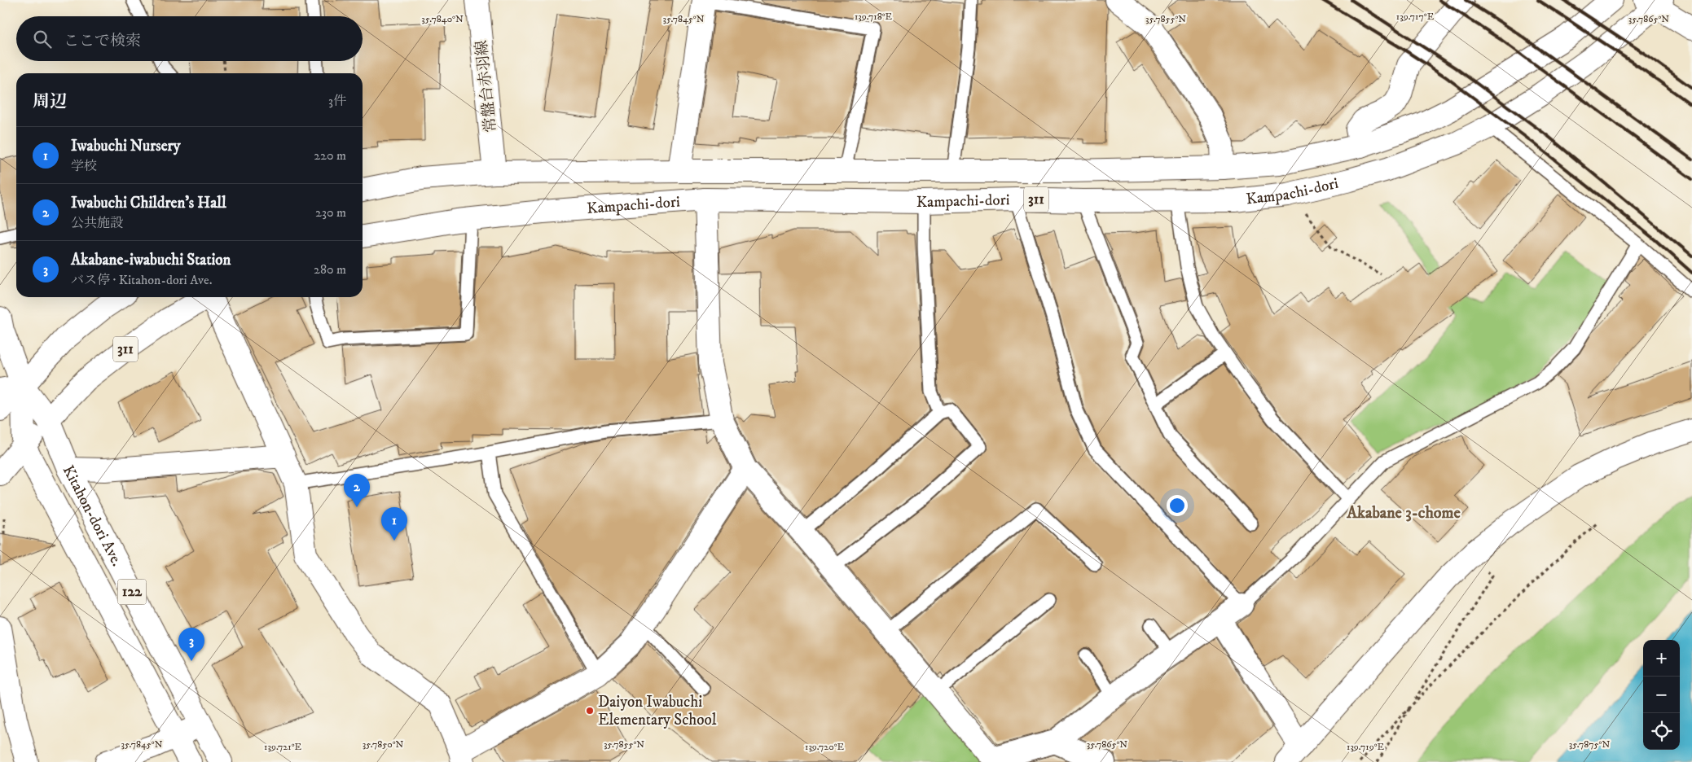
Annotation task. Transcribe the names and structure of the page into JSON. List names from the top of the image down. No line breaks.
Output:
{"streets":{"main road":["常盤台赤羽線","Kampachi-dori","311","Kitahon-dori Ave.","122"]},"crossings":[["常盤台赤羽線","Kampachi-dori"],["311","Kitahon-dori Ave."],["311","122"],["Kitahon-dori Ave.","122"]],"districts":["Akabane 3-chome"],"places":["Daiyon Iwabuchi Elementary School"],"page":{"search":"ここで検索","heading":["周辺","3件"],"list":[{"mark":"1","name":"Iwabuchi Nursery","note":"学校","value":"220 m"},{"mark":"2","name":"Iwabuchi Children's Hall","note":"公共施設","value":"230 m"},{"mark":"3","name":"Akabane-iwabuchi Station","note":"バス停 · Kitahon-dori Ave.","value":"280 m"}],"pins":["2","1","3"],"map_buttons":["+","−"]},"coordinates":["139.718°E","139.717°E","35.7845°N","35.7855°N","35.7840°N","35.7865°N","35.7850°N","35.7875°N","139.721°E","139.720°E","139.719°E"]}
